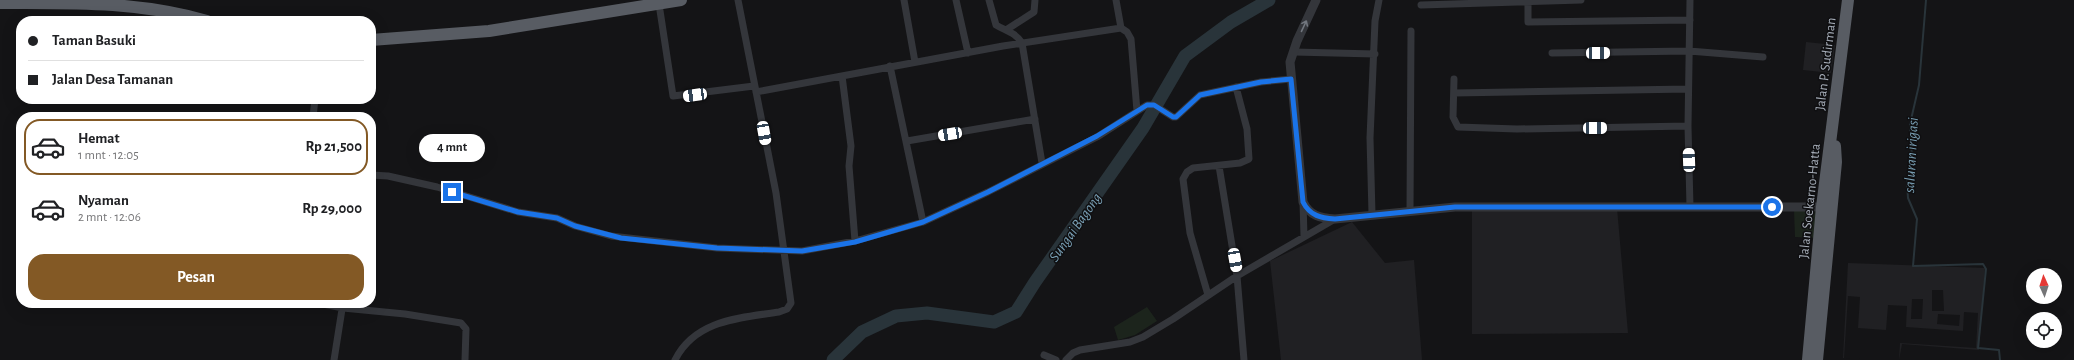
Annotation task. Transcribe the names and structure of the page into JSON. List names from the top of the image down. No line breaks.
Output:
{"streets":{"highway":["Jalan P. Sudirman","Jalan Soekarno-Hatta"]},"crossings":[["Jalan P. Sudirman","Jalan Soekarno-Hatta"]],"water":["saluran irigasi","Sungai Bagong"],"north":"top","page":{"banner":["Taman Basuki","Jalan Desa Tamanan"],"list":[{"name":"Hemat","note":"1 mnt · 12:05","value":"Rp 21,500"},{"name":"Nyaman","note":"2 mnt · 12:06","value":"Rp 29,000"}],"bubble":"4 mnt","buttons":"Pesan"}}
